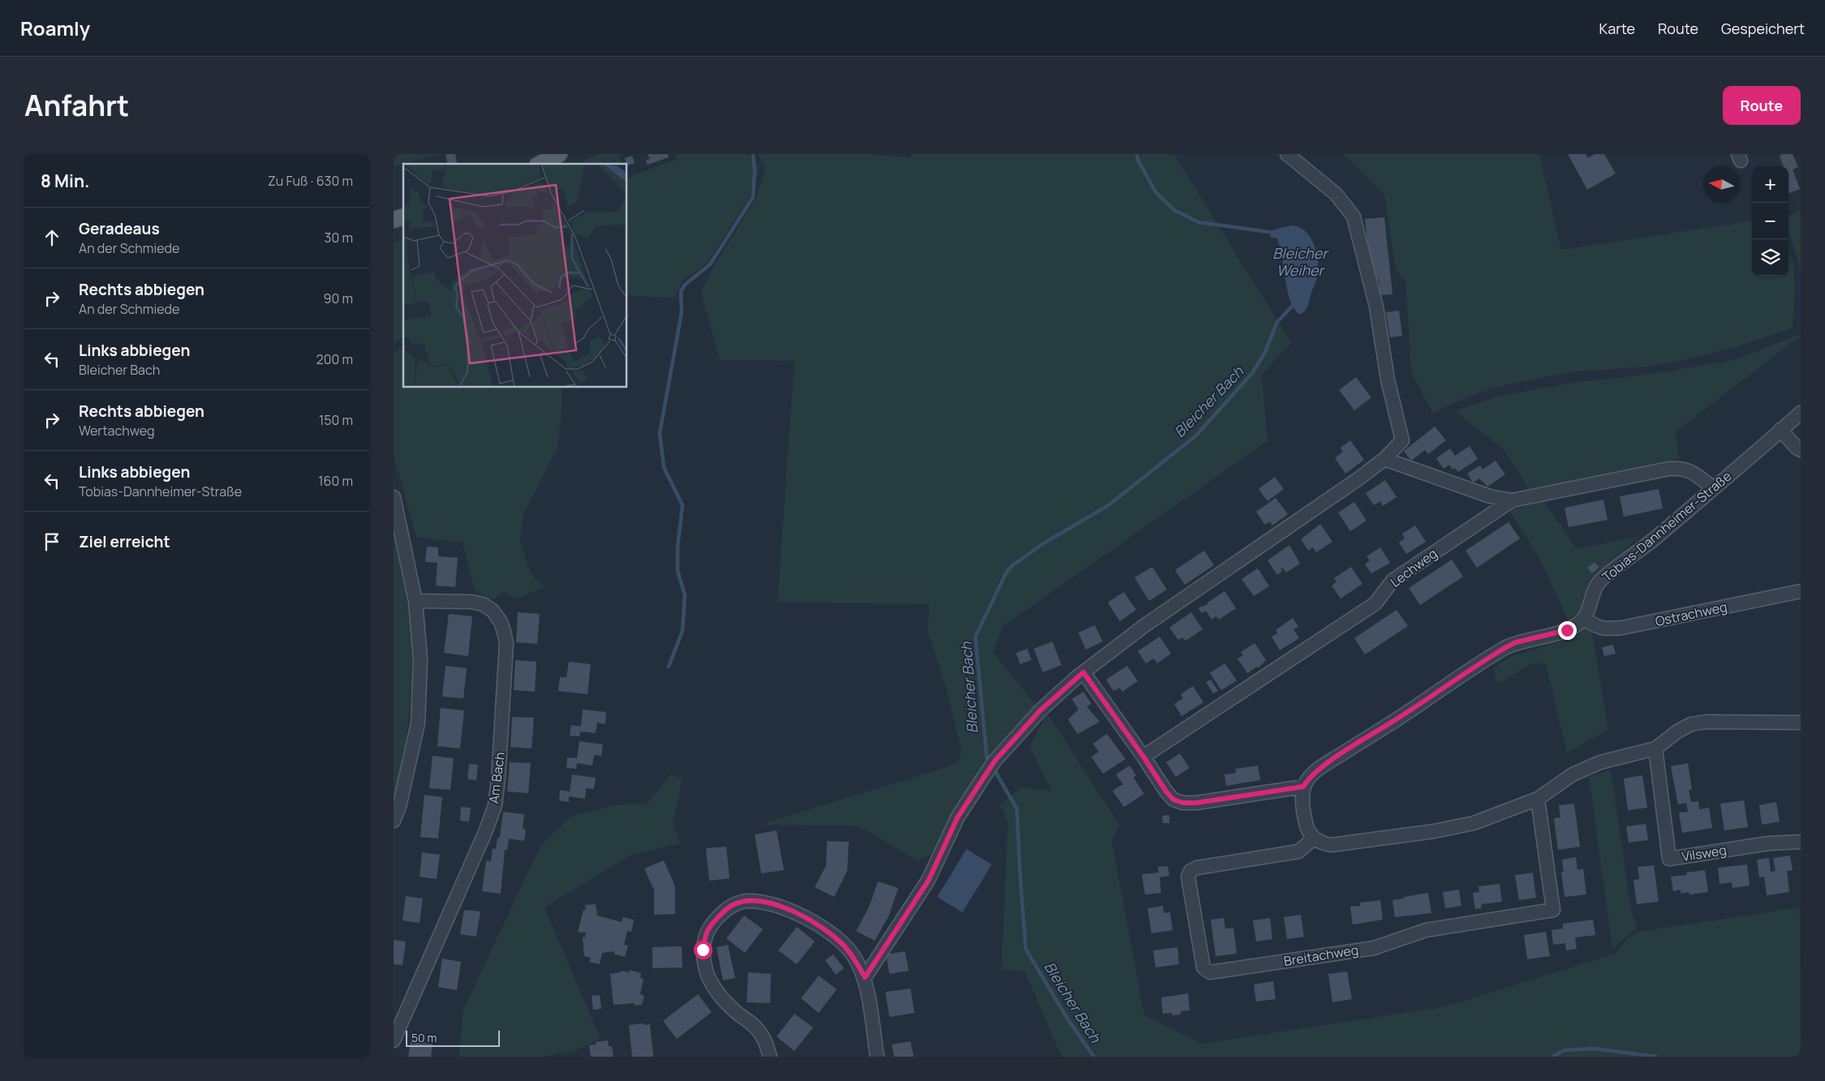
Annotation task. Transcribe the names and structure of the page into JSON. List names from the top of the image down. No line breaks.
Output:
{"streets":{"street":["Tobias-Dannheimer-Straße","Lechweg","Ostrachweg","Am Bach","Vilsweg","Breitachweg"]},"crossings":[["Tobias-Dannheimer-Straße","Lechweg"],["Tobias-Dannheimer-Straße","Ostrachweg"]],"water":["Bleicher Weiher","Bleicher Bach"],"scale_bar":"50 m","north":"left","page":{"header":"Roamly","nav":["Karte","Route","Gespeichert"],"title":"Anfahrt","buttons":"Route","heading":["8 Min.","Zu Fuß · 630 m"],"map_buttons":["+","−"],"list":[["Geradeaus","An der Schmiede","30 m"],["Rechts abbiegen","An der Schmiede","90 m"],["Links abbiegen","Bleicher Bach","200 m"],["Rechts abbiegen","Wertachweg","150 m"],["Links abbiegen","Tobias-Dannheimer-Straße","160 m"],"Ziel erreicht"],"scale":"50 m"}}
